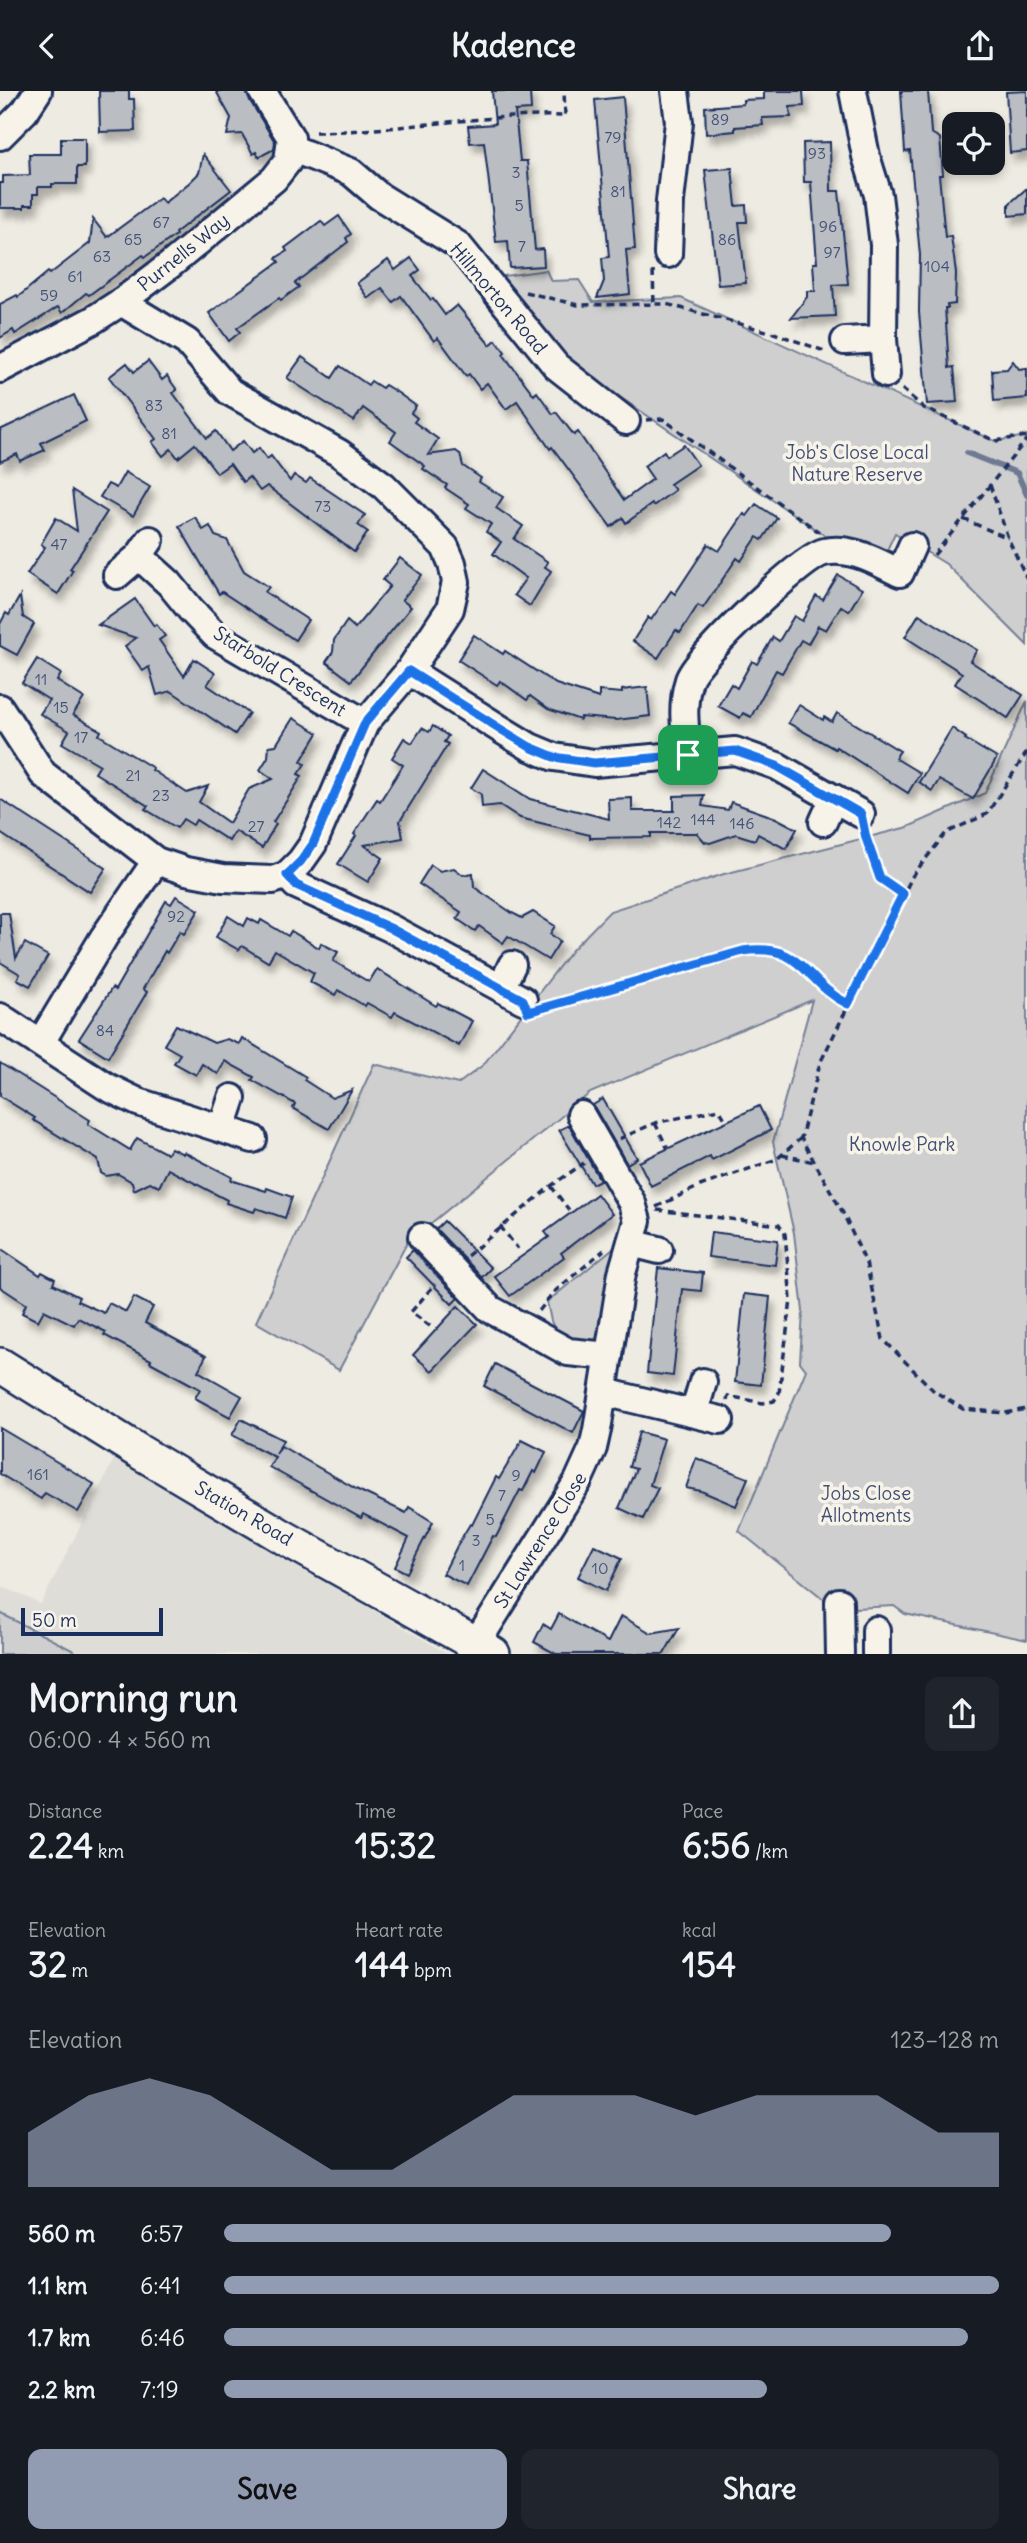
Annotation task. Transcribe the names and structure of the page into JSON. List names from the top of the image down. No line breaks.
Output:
{"streets":{"main road":["Station Road"],"street":["Purnells Way","Hillmorton Road","Starbold Crescent","St Lawrence Close"]},"crossings":[["Purnells Way","Hillmorton Road"],["Purnells Way","Starbold Crescent"],["Station Road","St Lawrence Close"]],"parks":["Job's Close Local Nature Reserve","Knowle Park","Jobs Close Allotments"],"house_numbers":["89","79","93","3","81","5","67","96","65","86","7","97","63","104","61","59","83","81","73","47","11","15","17","21","23","144","142","146","27","92","84","161","9","7","5","3","1","10"],"scale_bar":"50 m","page":{"header":"Kadence","scale":"50 m","heading":["Morning run","06:00 · 4 × 560 m"],"stats":[["Distance","2.24 km"],["Time","15:32"],["Pace","6:56 /km"],["Elevation","32 m"],["Heart rate","144 bpm"],["kcal","154"]],"chart":["Elevation","123–128 m"],"list":[{"name":"560 m","note":"6:57"},{"name":"1.1 km","note":"6:41"},{"name":"1.7 km","note":"6:46"},{"name":"2.2 km","note":"7:19"}],"buttons":["Save","Share"]}}
